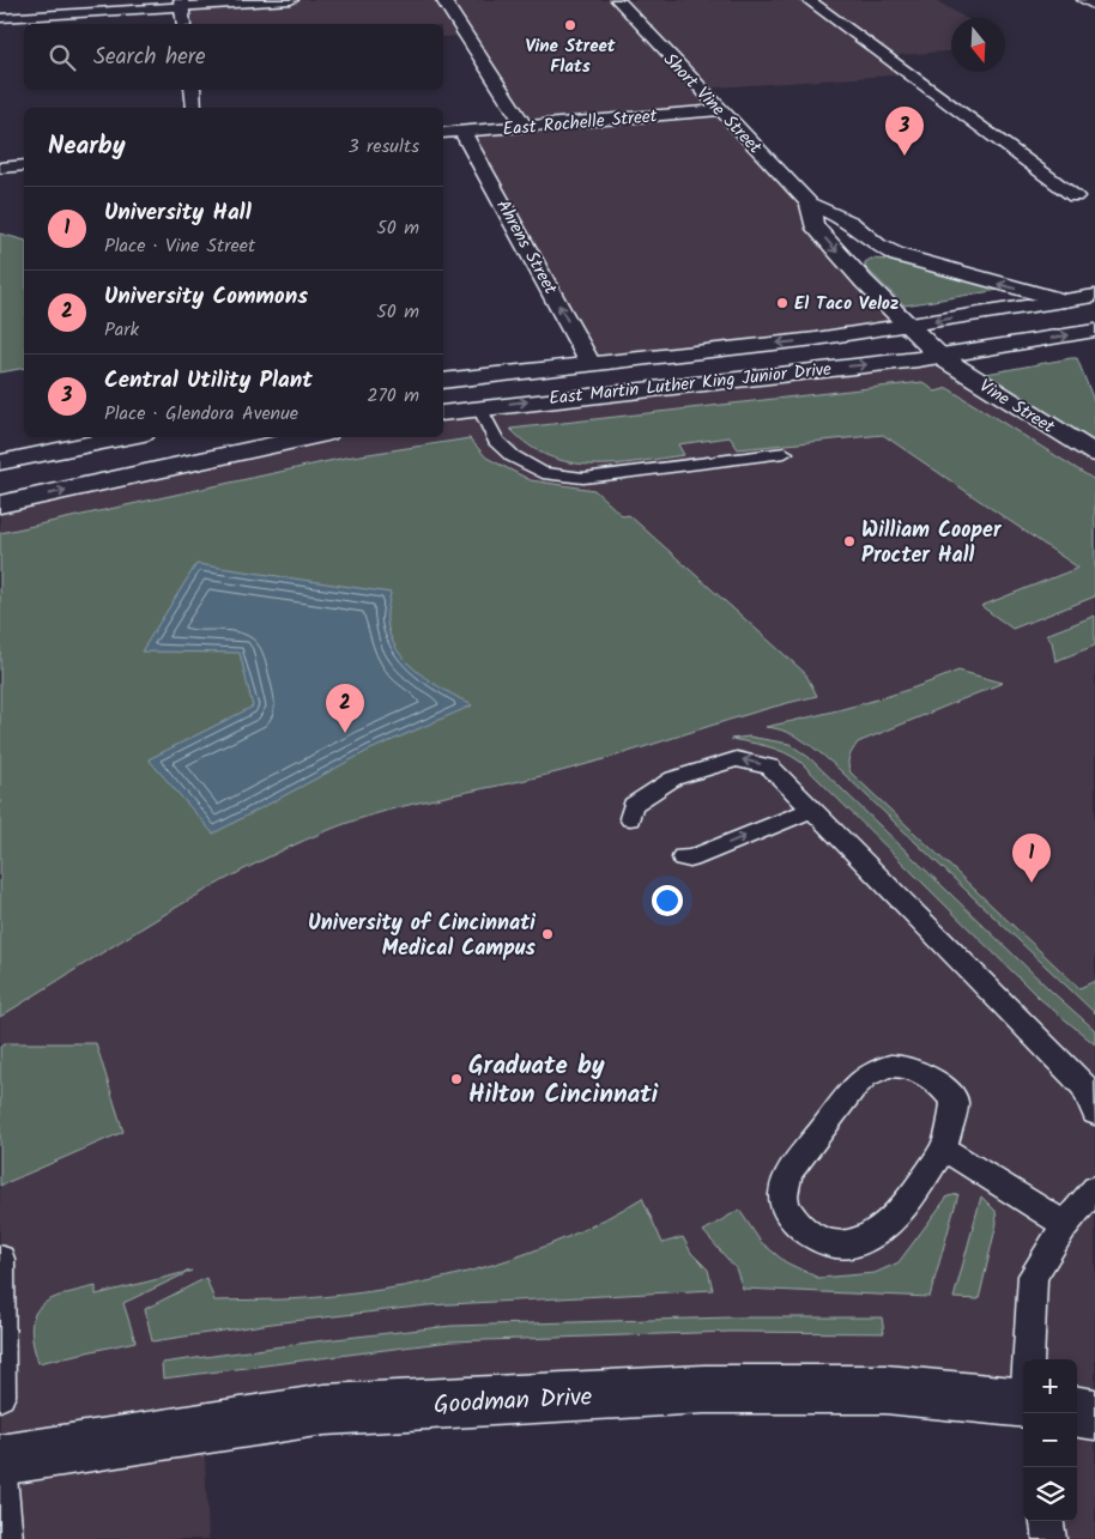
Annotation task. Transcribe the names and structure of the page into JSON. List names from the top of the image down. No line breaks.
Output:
{"streets":{"street":["Short Vine Street","East Rochelle Street","Ahrens Street","East Martin Luther King Junior Drive","Vine Street","Goodman Drive"]},"crossings":[["Short Vine Street","East Rochelle Street"],["Short Vine Street","East Martin Luther King Junior Drive"],["Short Vine Street","Vine Street"],["East Rochelle Street","Ahrens Street"],["Ahrens Street","East Martin Luther King Junior Drive"],["East Martin Luther King Junior Drive","Vine Street"]],"one_way":["Ahrens Street"],"places":["Vine Street Flats","El Taco Veloz","William Cooper Procter Hall","University of Cincinnati Medical Campus","Graduate by Hilton Cincinnati"],"north":"bottom","page":{"search":"Search here","pins":["3","2","1"],"heading":["Nearby","3 results"],"list":[{"mark":"1","name":"University Hall","note":"Place · Vine Street","value":"50 m"},{"mark":"2","name":"University Commons","note":"Park","value":"50 m"},{"mark":"3","name":"Central Utility Plant","note":"Place · Glendora Avenue","value":"270 m"}],"map_buttons":["+","−"]}}
